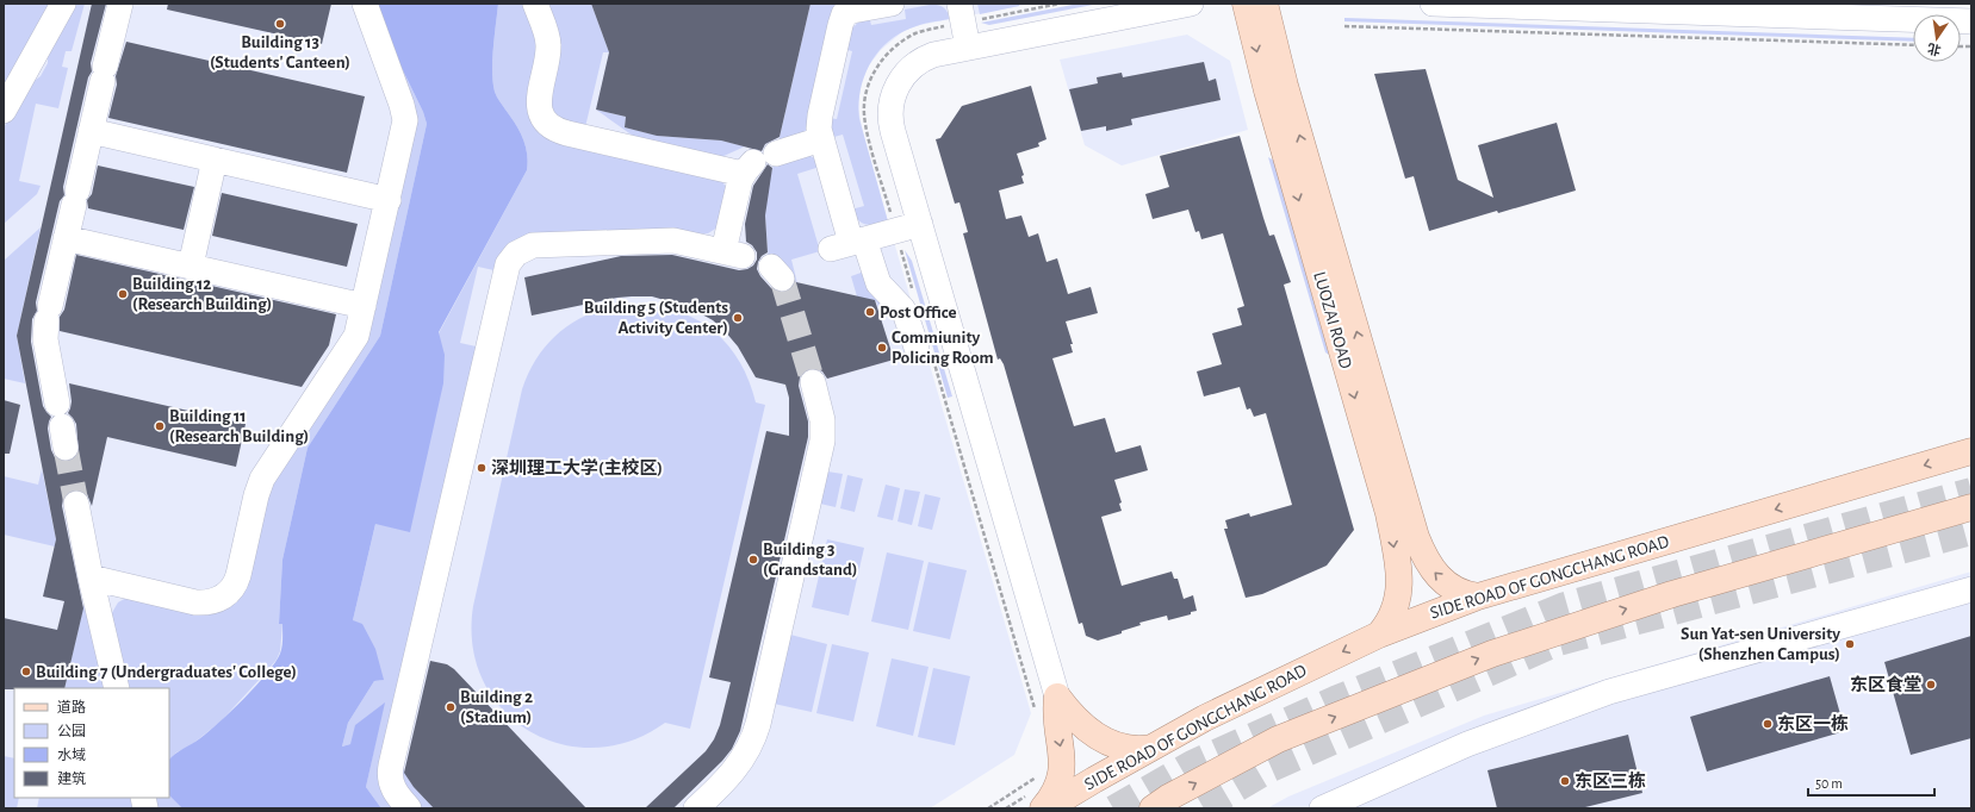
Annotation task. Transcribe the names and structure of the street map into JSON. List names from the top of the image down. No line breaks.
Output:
{"streets":{"main road":["LUOZAI ROAD","SIDE ROAD OF GONGCHANG ROAD"]},"crossings":[["LUOZAI ROAD","SIDE ROAD OF GONGCHANG ROAD"]],"places":["Building 13 (Students' Canteen)","Building 12 (Research Building)","Post Office","Building 5 (Students Activity Center)","Commiunity Policing Room","Building 11 (Research Building)","深圳理工大学(主校区)","Building 3 (Grandstand)","Sun Yat-sen University (Shenzhen Campus)","Building 7 (Undergraduates' College)","东区食堂","Building 2 (Stadium)","东区一栋","东区三栋"],"legend":["道路","公园","水域","建筑"],"scale_bar":"50 m","north":"bottom"}
